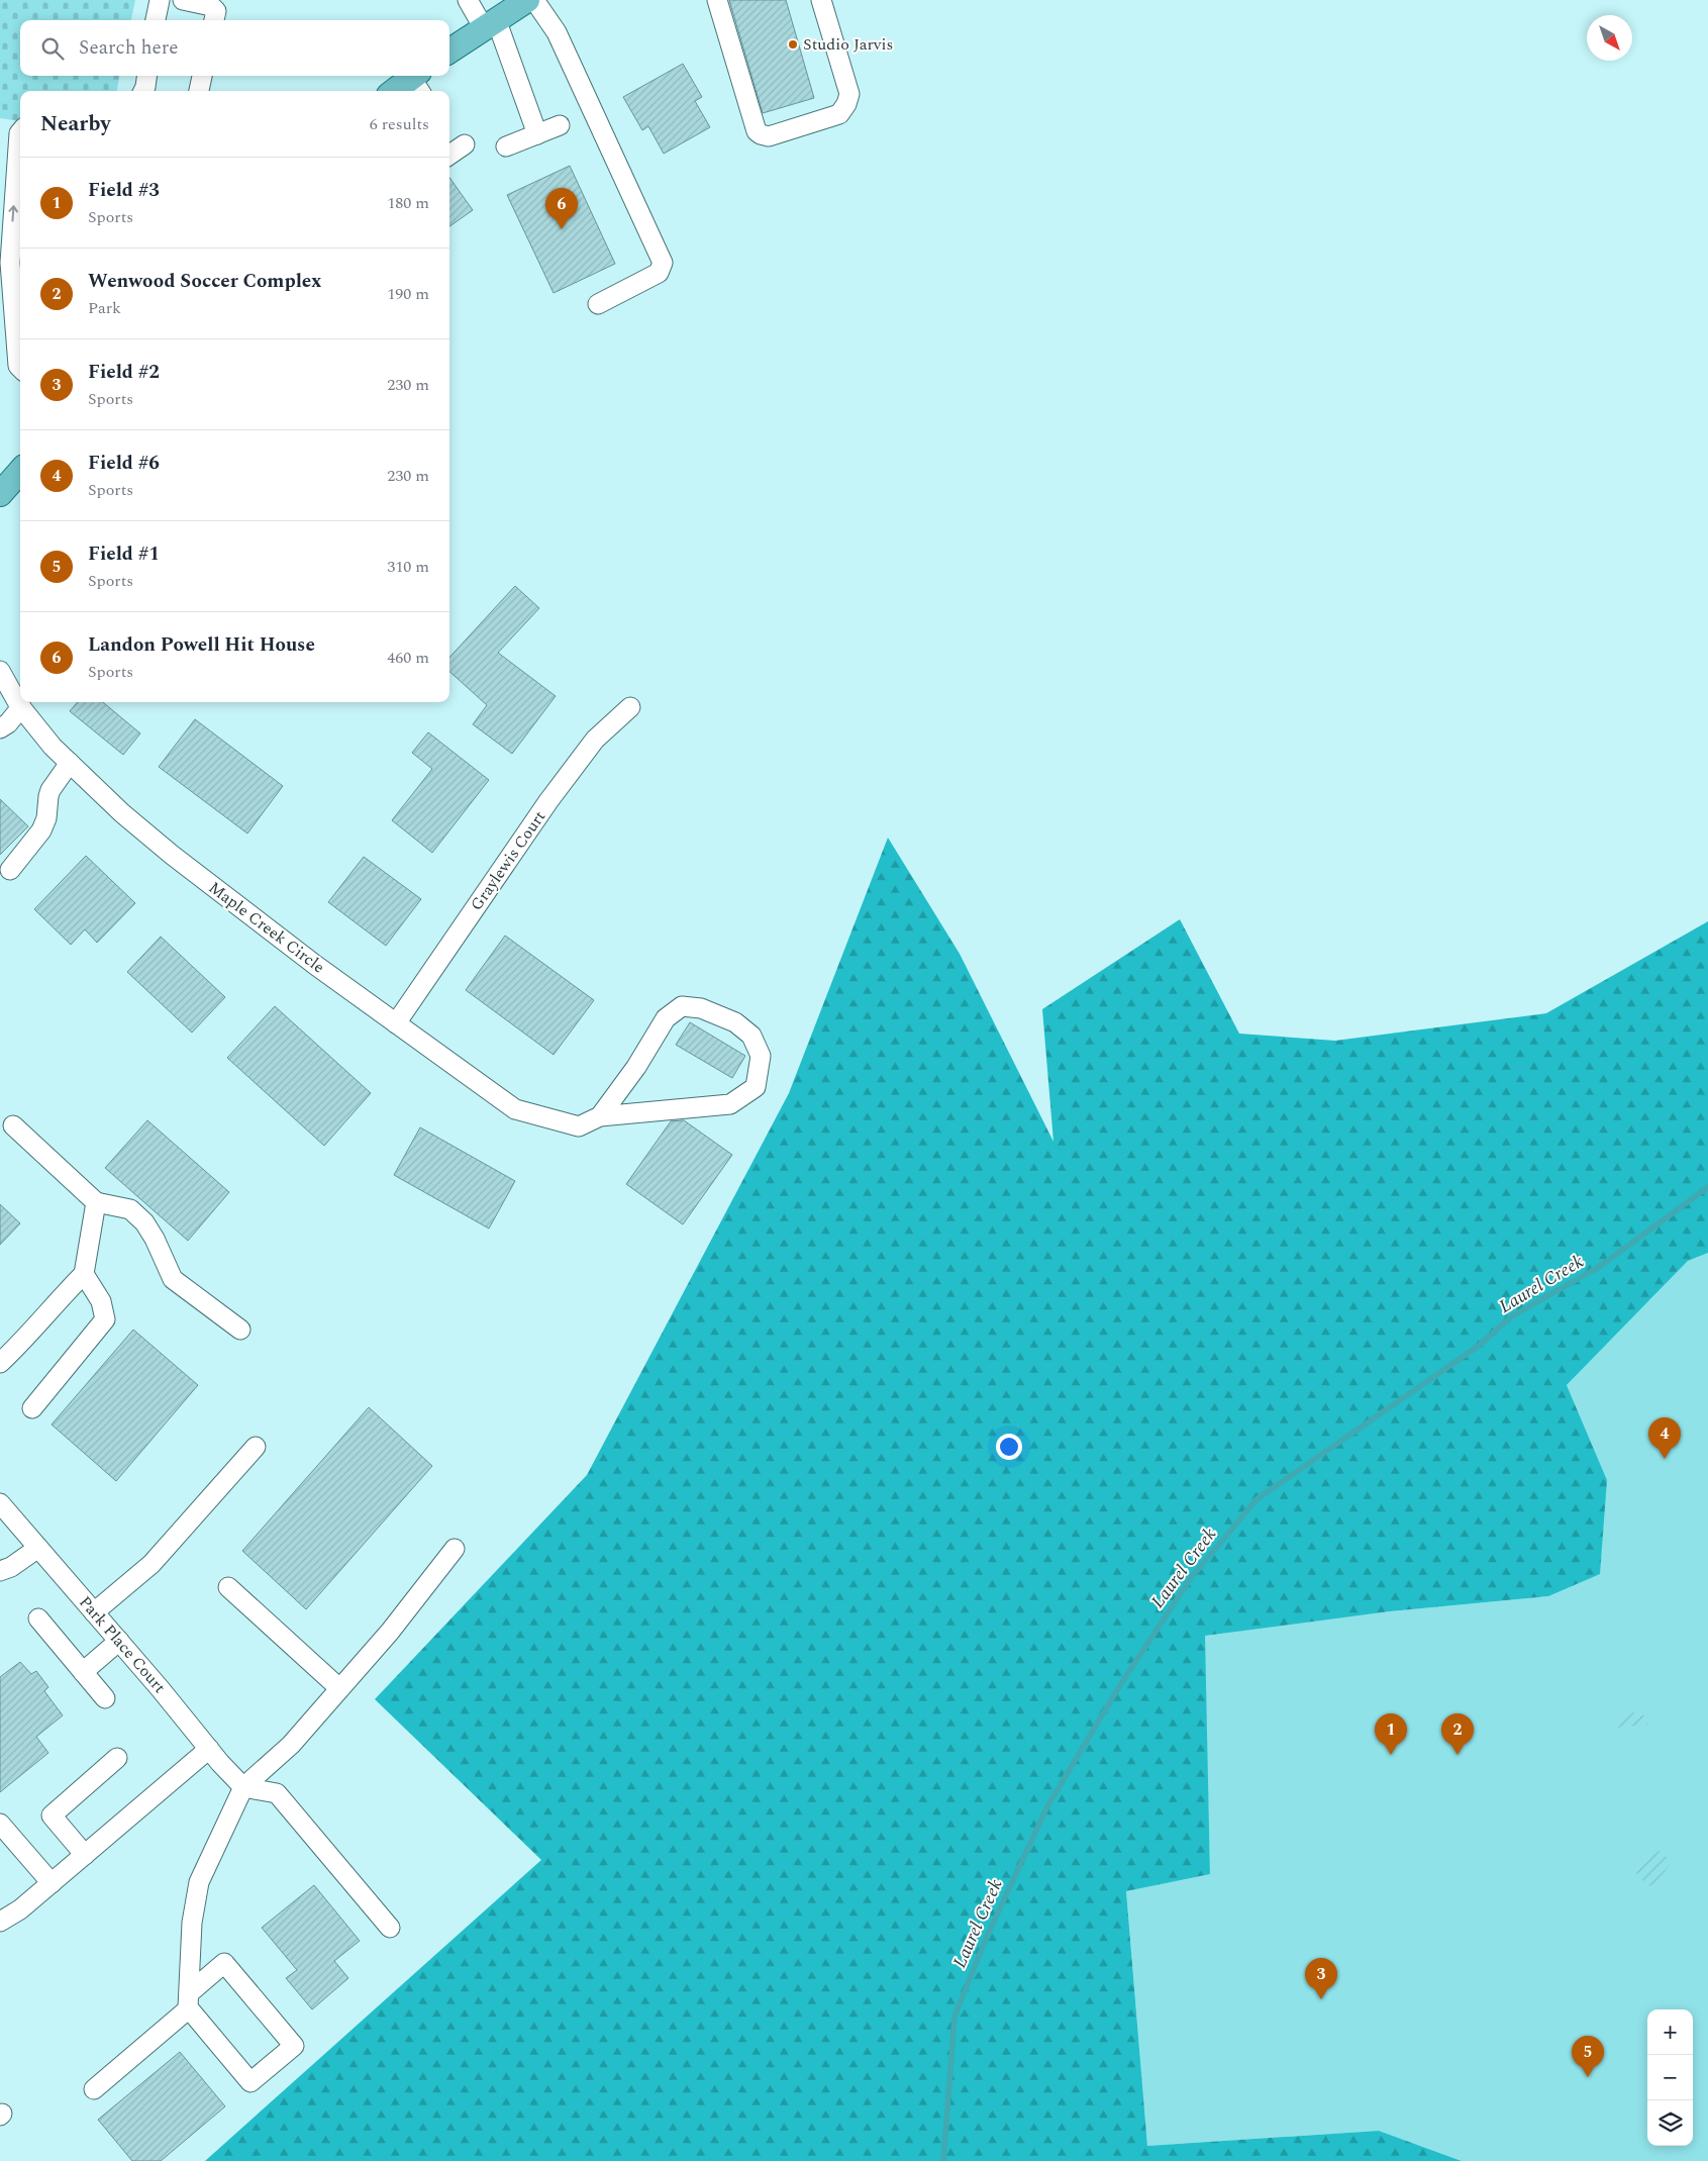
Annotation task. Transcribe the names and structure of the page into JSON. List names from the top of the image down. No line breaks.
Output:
{"streets":{"street":["Graylewis Court","Maple Creek Circle","Park Place Court"]},"crossings":[["Graylewis Court","Maple Creek Circle"]],"water":["Laurel Creek"],"places":["Studio Jarvis"],"north":"bottom right","page":{"search":"Search here","heading":["Nearby","6 results"],"list":[{"mark":"1","name":"Field #3","note":"Sports","value":"180 m"},{"mark":"2","name":"Wenwood Soccer Complex","note":"Park","value":"190 m"},{"mark":"3","name":"Field #2","note":"Sports","value":"230 m"},{"mark":"4","name":"Field #6","note":"Sports","value":"230 m"},{"mark":"5","name":"Field #1","note":"Sports","value":"310 m"},{"mark":"6","name":"Landon Powell Hit House","note":"Sports","value":"460 m"}],"pins":["6","4","1","2","3","5"],"map_buttons":["+","−"]}}
